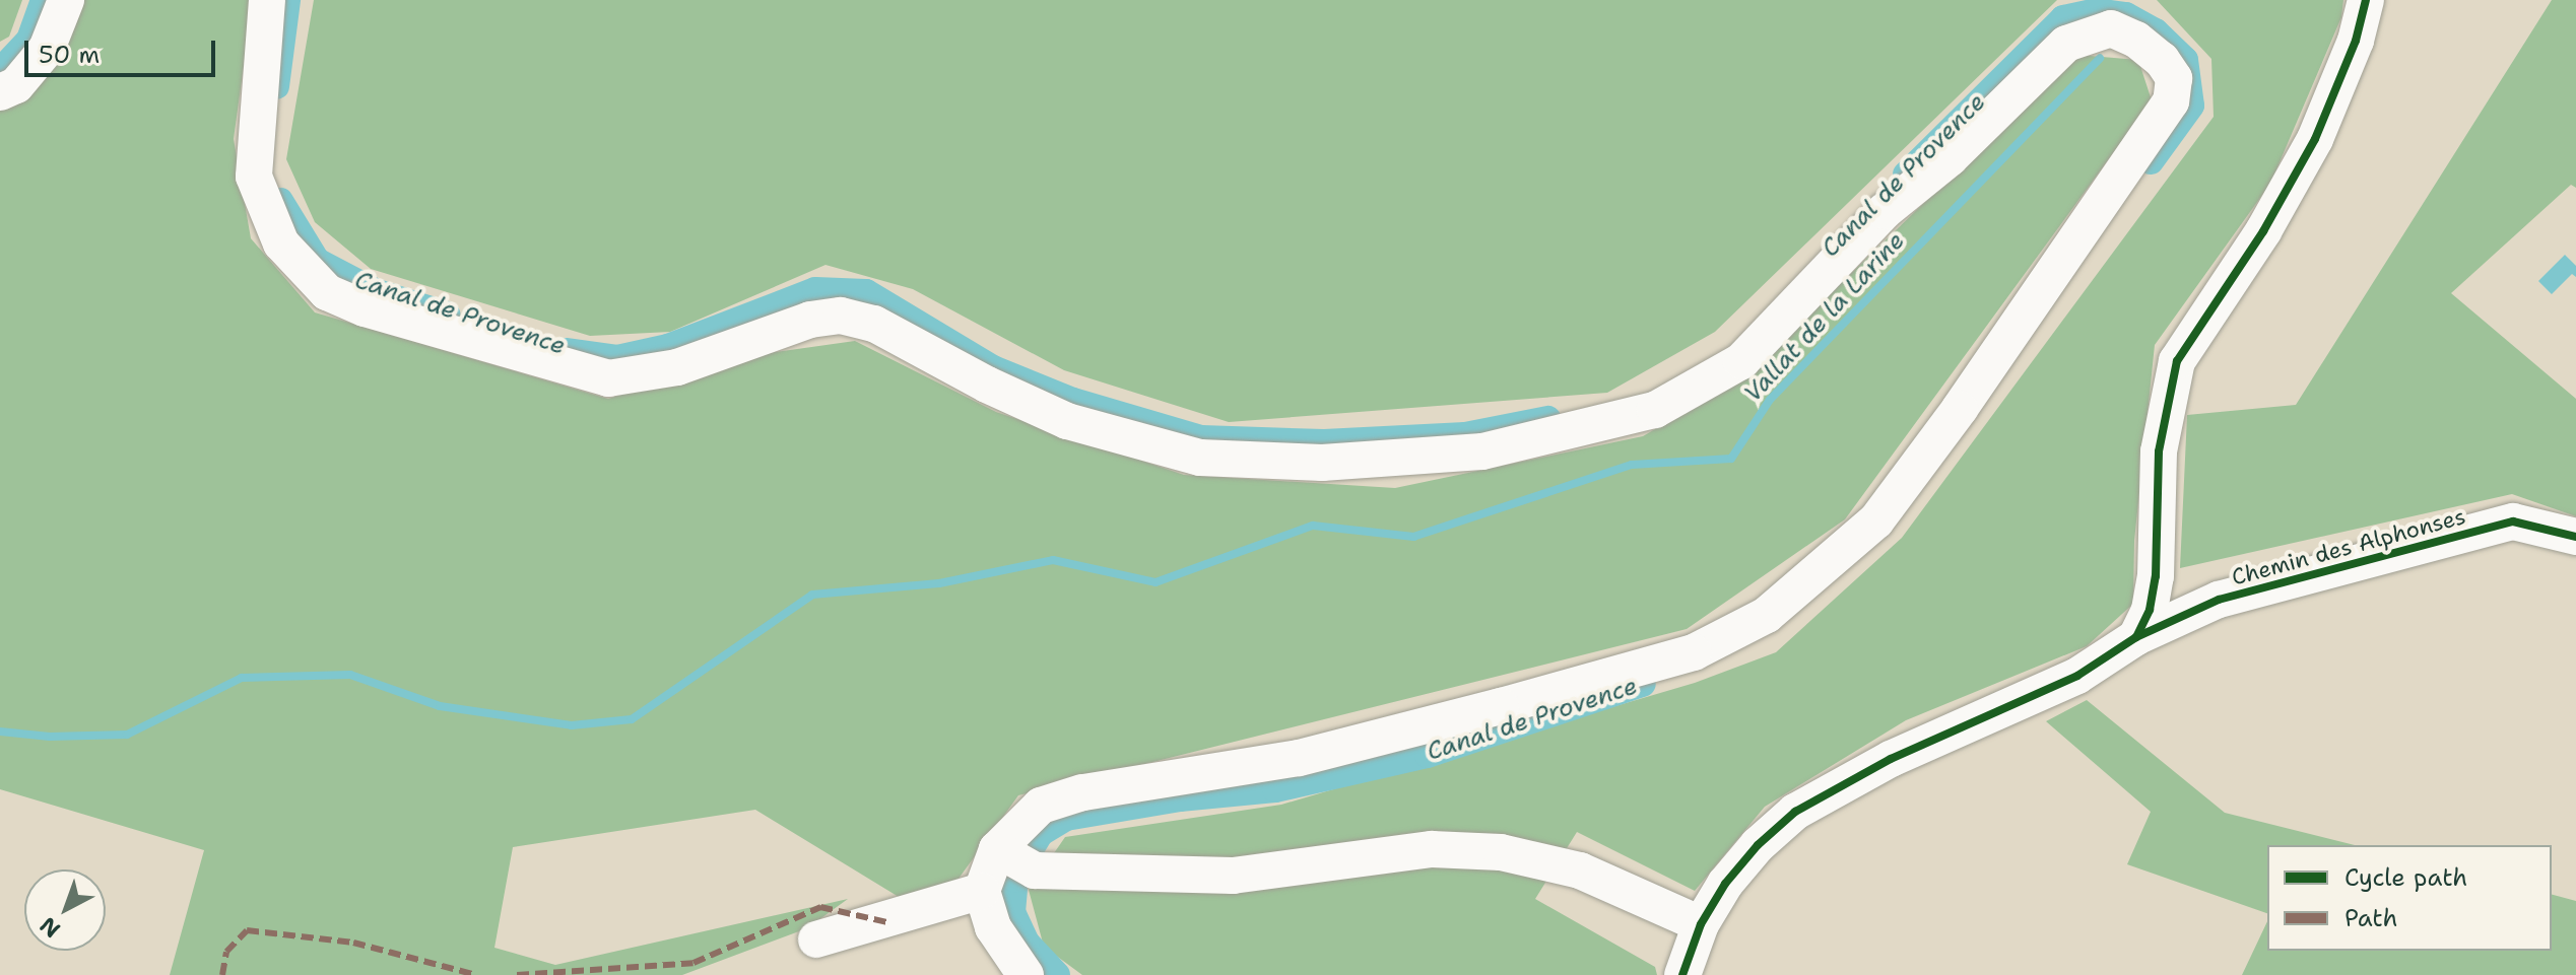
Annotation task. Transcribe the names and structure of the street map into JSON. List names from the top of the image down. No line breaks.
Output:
{"streets":{"street":["Chemin des Alphonses"]},"water":["Canal de Provence","Vallat de la Larine"],"legend":["Cycle path","Path"],"scale_bar":"50 m","north":"bottom left"}
